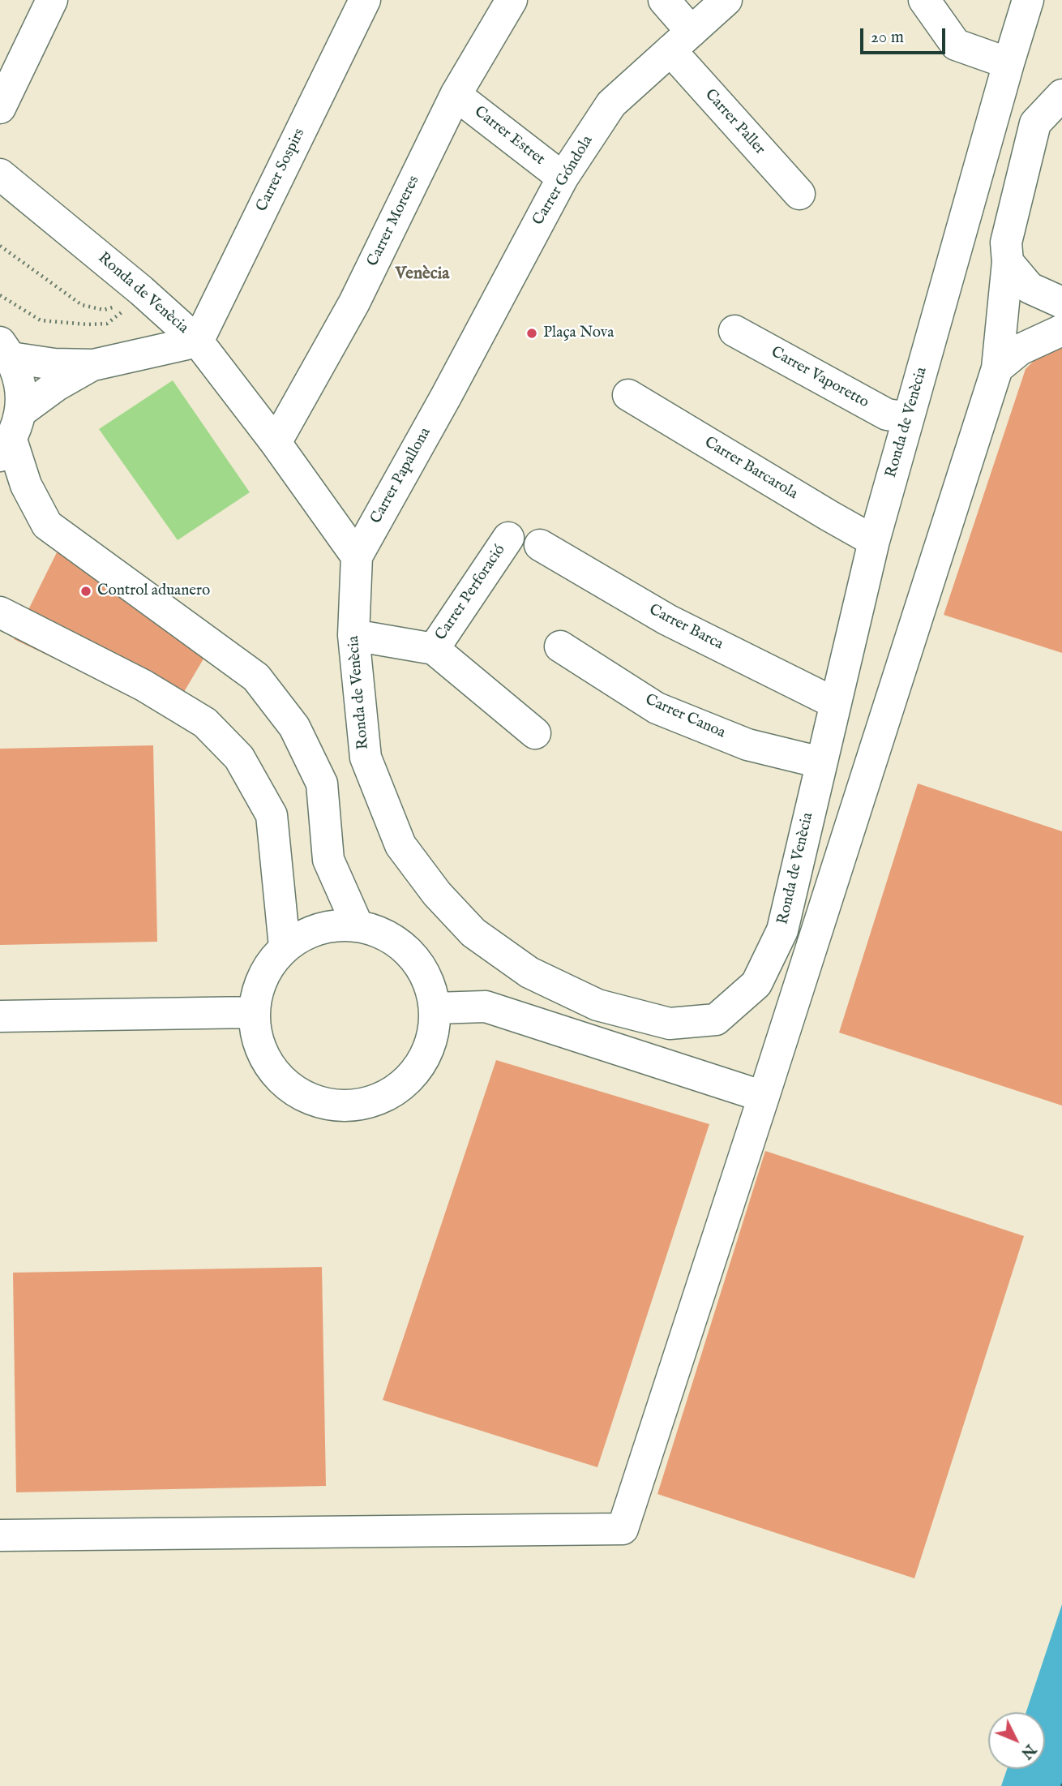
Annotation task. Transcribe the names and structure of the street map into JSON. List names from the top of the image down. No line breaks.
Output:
{"streets":{"main road":["Carrer Paller","Carrer Estret","Carrer Sospirs","Carrer Góndola","Carrer Moreres","Ronda de Venècia","Carrer Vaporetto","Carrer Barcarola","Carrer Papallona","Carrer Perforació","Carrer Barca","Carrer Canoa"]},"crossings":[["Carrer Paller","Carrer Góndola"],["Carrer Estret","Carrer Góndola"],["Carrer Estret","Carrer Moreres"],["Carrer Sospirs","Ronda de Venècia"],["Carrer Góndola","Carrer Papallona"],["Carrer Moreres","Ronda de Venècia"],["Ronda de Venècia","Carrer Vaporetto"],["Ronda de Venècia","Carrer Barcarola"],["Ronda de Venècia","Carrer Papallona"],["Ronda de Venècia","Carrer Barca"],["Ronda de Venècia","Carrer Canoa"]],"districts":["Venècia"],"places":["Plaça Nova","Control aduanero"],"scale_bar":"20 m","north":"bottom right"}
